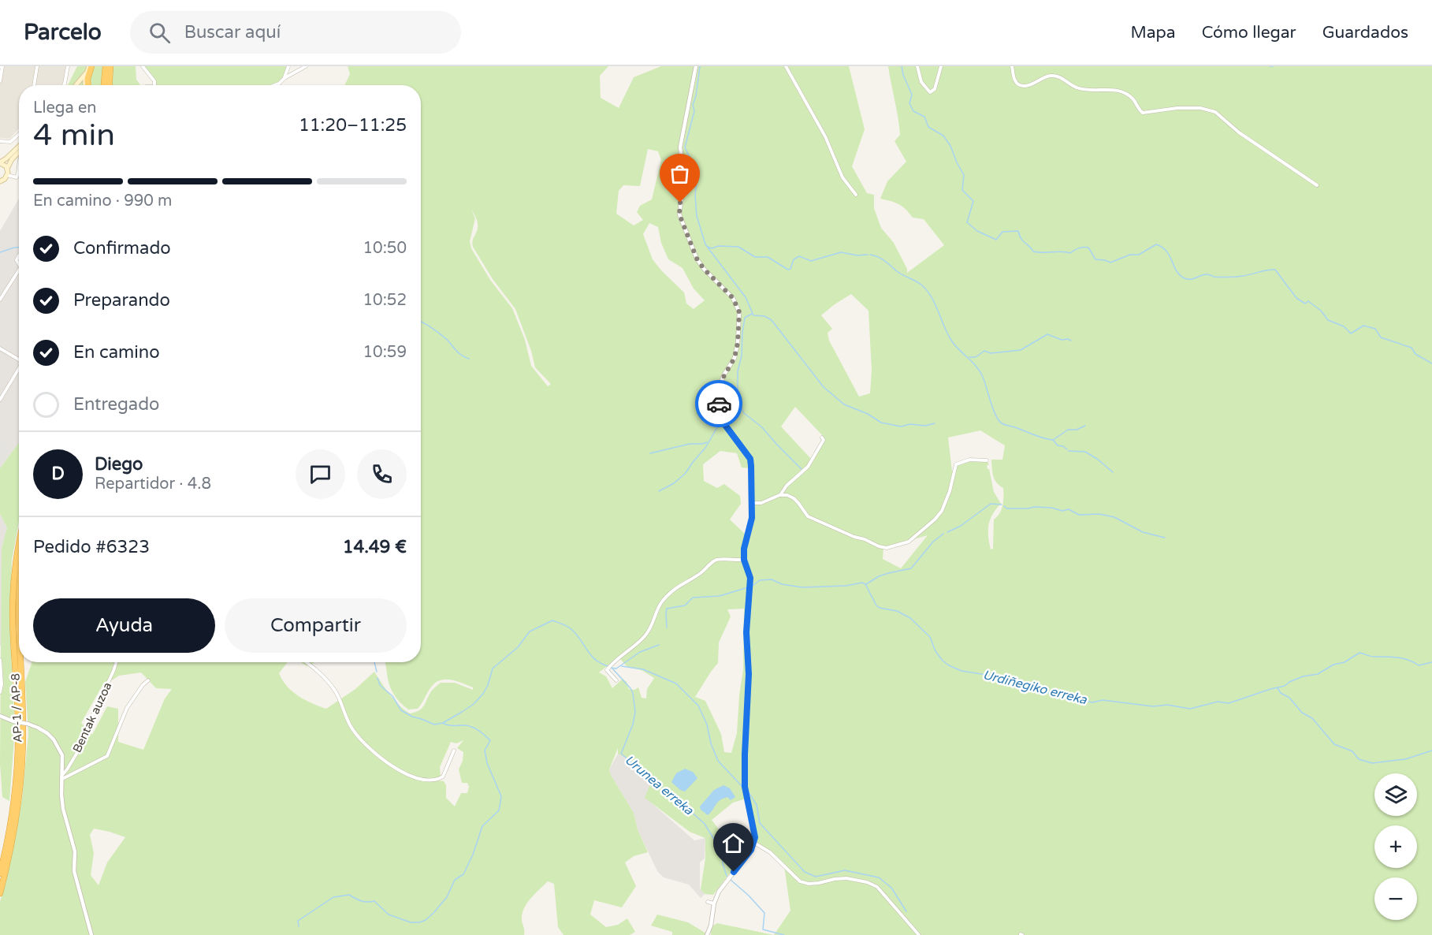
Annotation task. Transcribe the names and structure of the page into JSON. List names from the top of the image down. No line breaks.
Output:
{"streets":{"highway":["AP-1 / AP-8"],"street":["Bentak auzoa"]},"water":["Urdiñegiko erreka","Urunea erreka"],"page":{"header":"Parcelo","search":"Buscar aquí","nav":["Mapa","Cómo llegar","Guardados"],"heading":["4 min","Llega en","11:20–11:25"],"panel":["Diego","Repartidor · 4.8","Pedido #6323","14.49 €"],"bar":"En camino · 990 m","list":[["Confirmado","10:50"],["Preparando","10:52"],["En camino","10:59"],"Entregado"],"round":"D","buttons":["Ayuda","Compartir"],"map_buttons":["+","−"]}}
